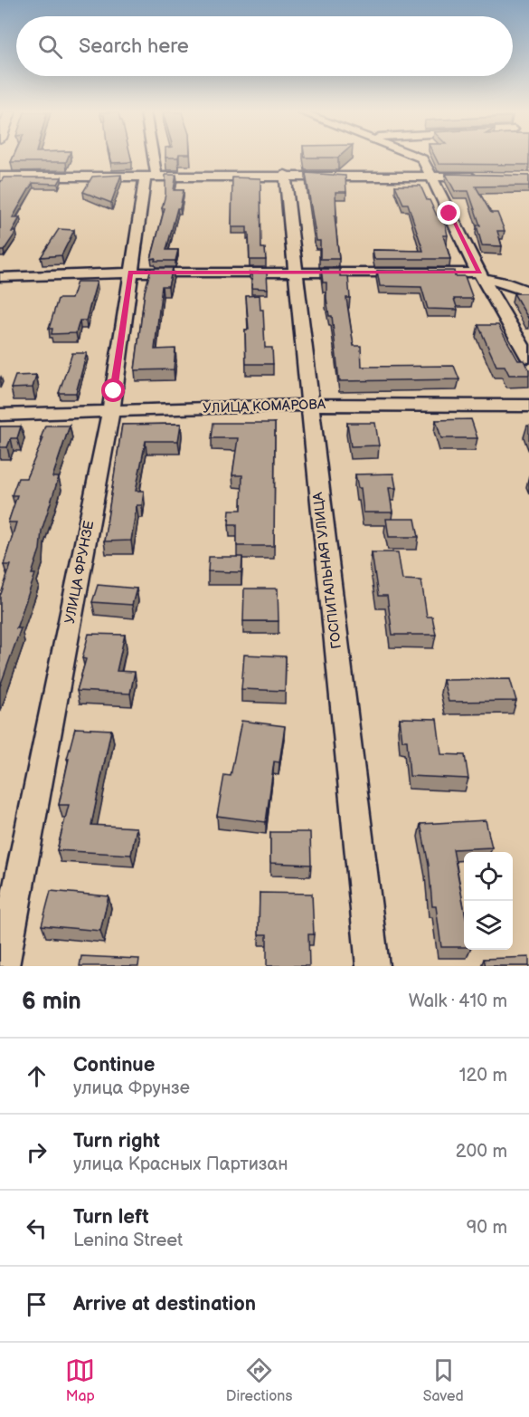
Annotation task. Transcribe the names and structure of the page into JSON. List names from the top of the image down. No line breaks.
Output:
{"streets":{"street":["УЛИЦА КОМАРОВА","ГОСПИТАЛЬНАЯ УЛИЦА","УЛИЦА ФРУНЗЕ"]},"crossings":[["УЛИЦА КОМАРОВА","ГОСПИТАЛЬНАЯ УЛИЦА"],["УЛИЦА КОМАРОВА","УЛИЦА ФРУНЗЕ"]],"page":{"search":"Search here","heading":["6 min","Walk · 410 m"],"list":[["Continue","улица Фрунзе","120 m"],["Turn right","улица Красных Партизан","200 m"],["Turn left","Lenina Street","90 m"],"Arrive at destination"],"nav":["Map","Directions","Saved"]}}
